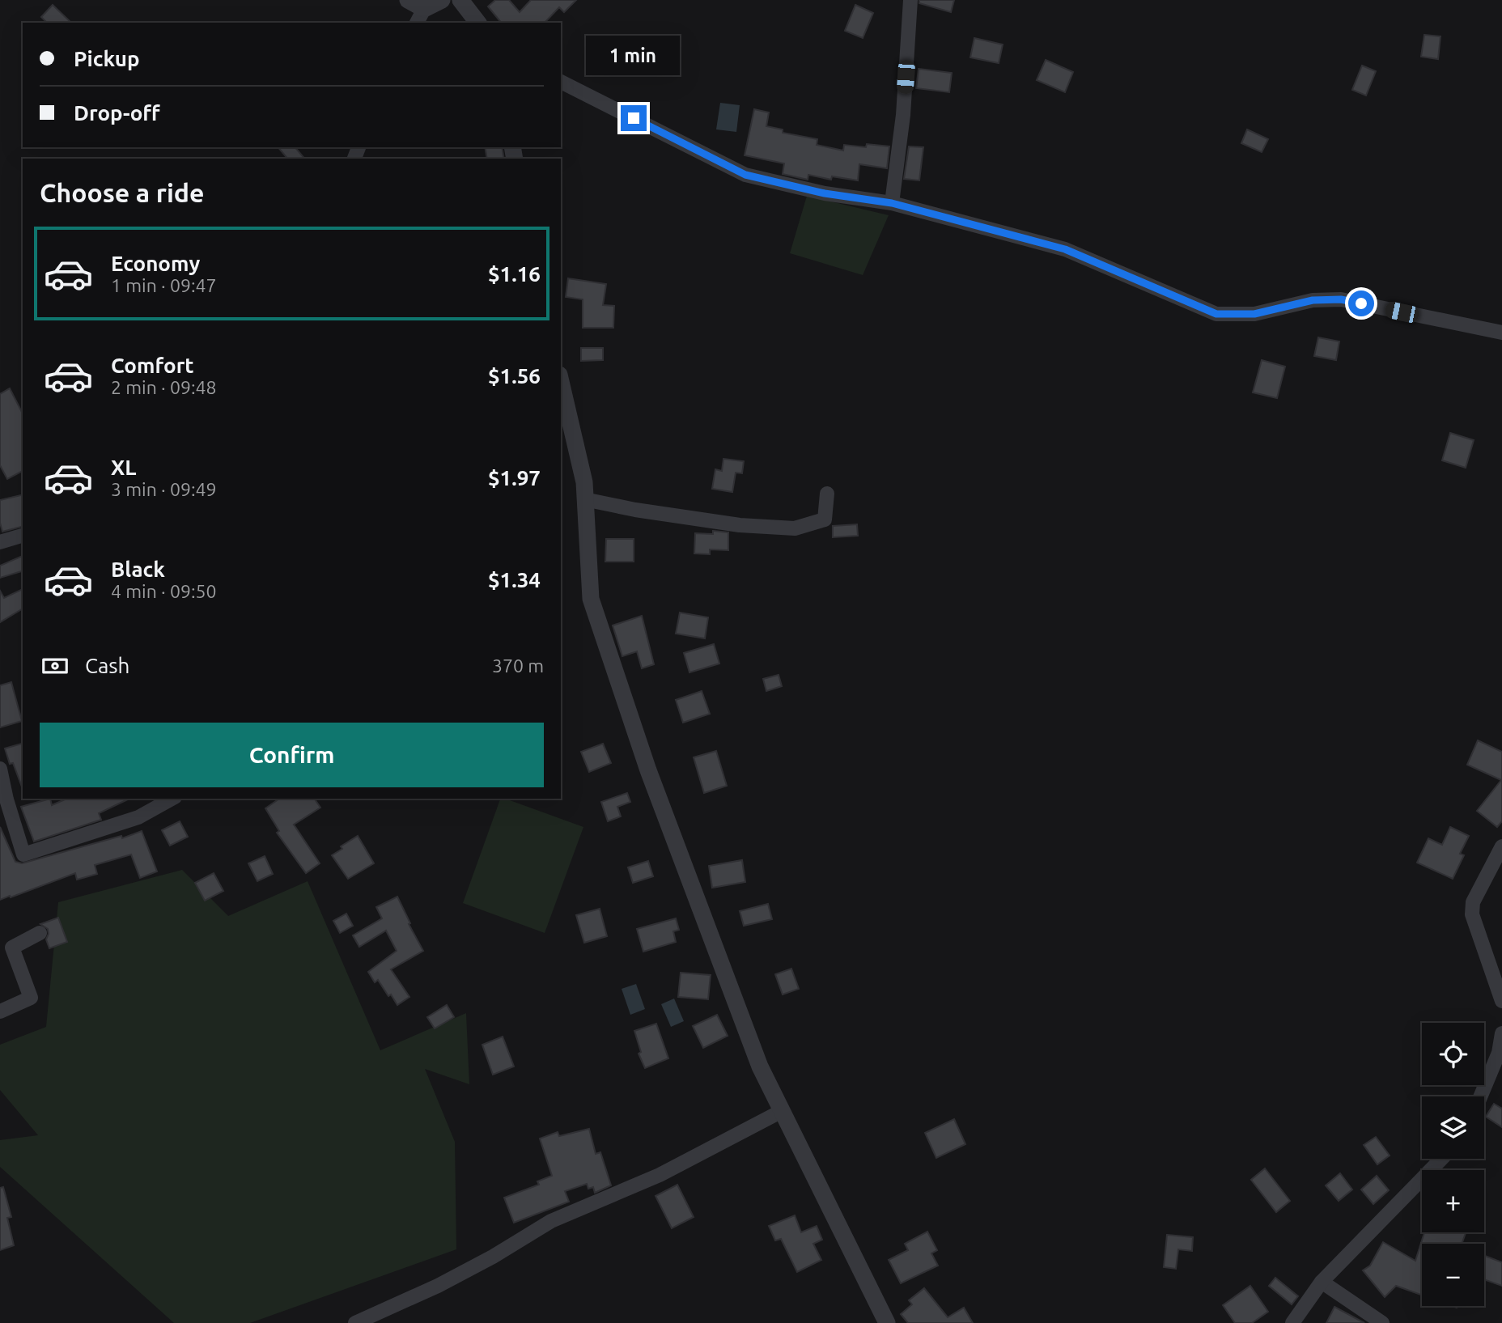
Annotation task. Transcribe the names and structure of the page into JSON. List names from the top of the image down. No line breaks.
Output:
{"page":{"banner":["Pickup","Drop-off"],"bubble":"1 min","heading":"Choose a ride","list":[{"name":"Economy","note":"1 min · 09:47","value":"$1.16"},{"name":"Comfort","note":"2 min · 09:48","value":"$1.56"},{"name":"XL","note":"3 min · 09:49","value":"$1.97"},{"name":"Black","note":"4 min · 09:50","value":"$1.34"}],"pay":["Cash","370 m"],"buttons":"Confirm","map_buttons":["+","−"]}}
